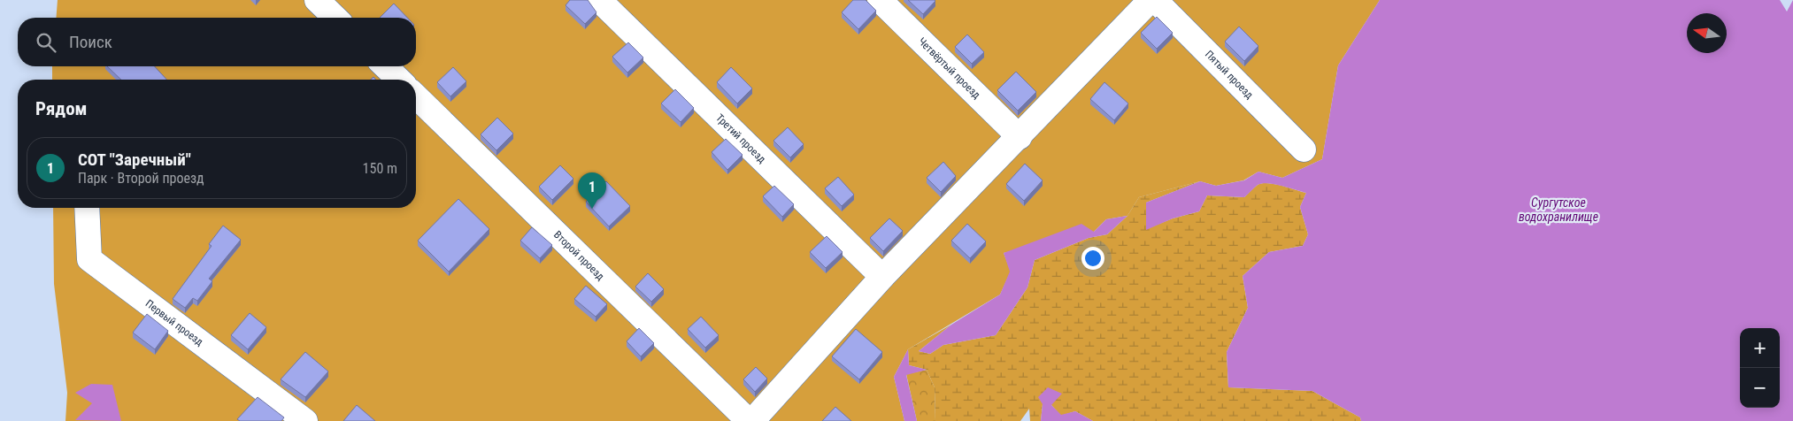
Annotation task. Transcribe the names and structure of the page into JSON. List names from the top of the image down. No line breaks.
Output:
{"streets":{"street":["Четвёртый проезд","Пятый проезд","Третий проезд","Второй проезд","Первый проезд"]},"water":["Сургутское водохранилище"],"north":"left","page":{"search":"Поиск","heading":"Рядом","list":[{"mark":"1","name":"СОТ \"Заречный\"","note":"Парк · Второй проезд","value":"150 m"}],"pins":"1","map_buttons":["+","−"]}}
